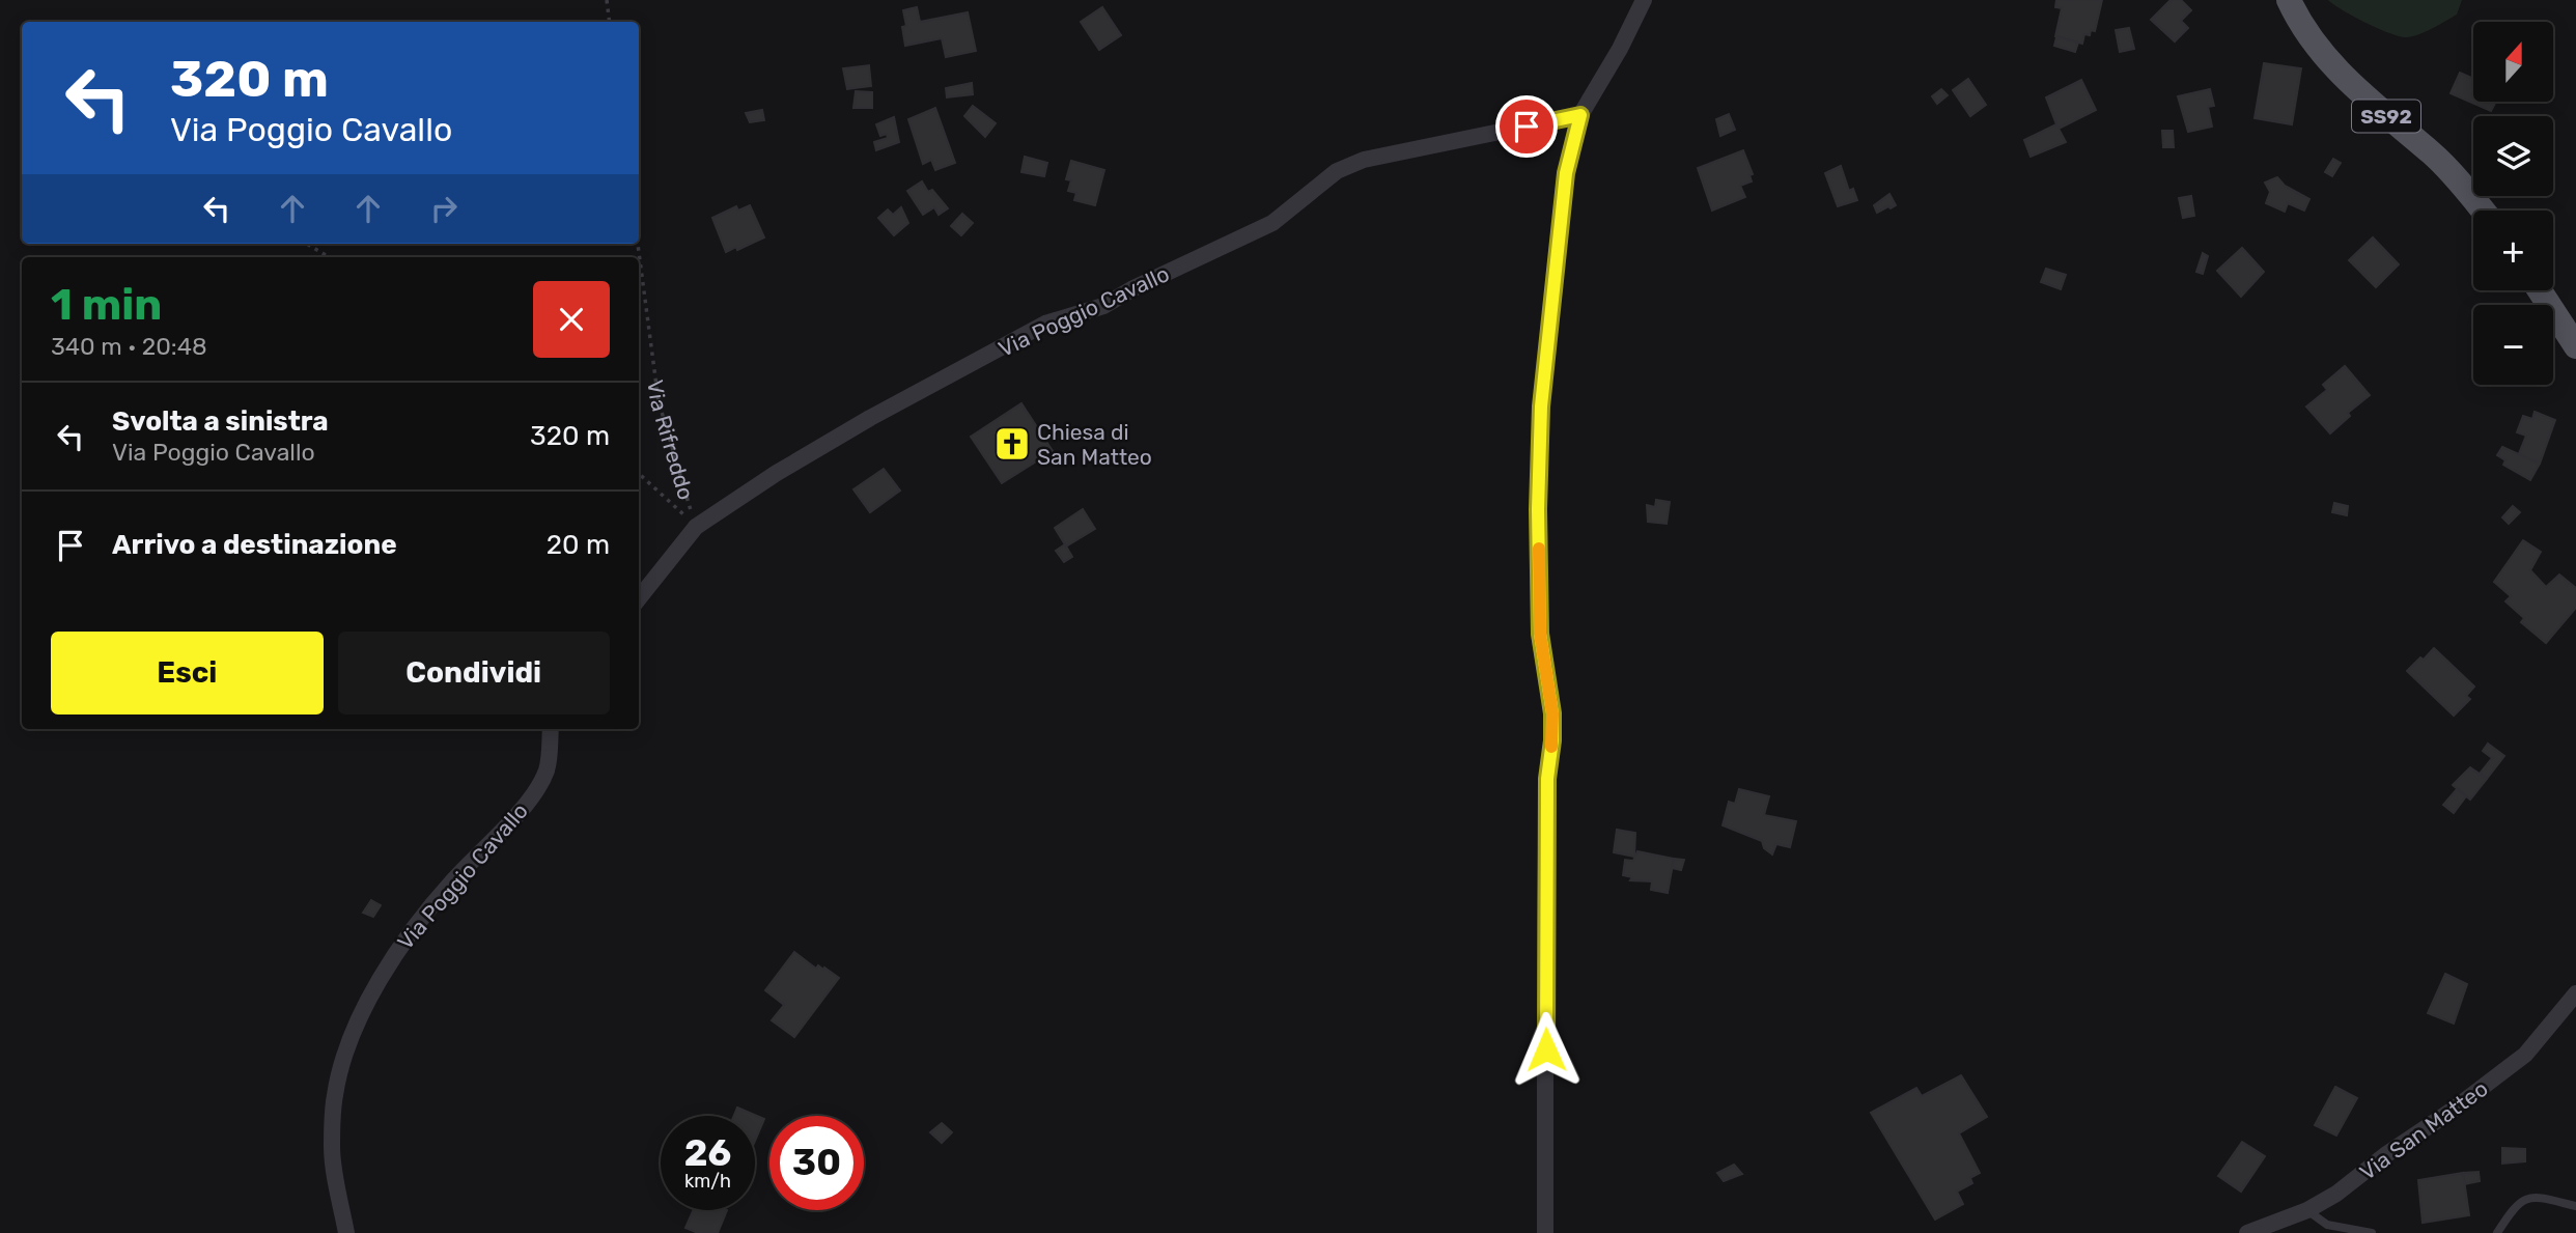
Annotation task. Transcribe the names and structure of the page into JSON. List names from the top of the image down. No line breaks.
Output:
{"streets":{"main road":["SS92"],"street":["Via Poggio Cavallo","Via San Matteo"],"path":["Via Rifreddo"]},"crossings":[["Via Poggio Cavallo","Via Rifreddo"]],"places":{"church":["Chiesa di San Matteo"]},"north":"top","page":{"map_buttons":["+","−"],"turn":["320 m","Via Poggio Cavallo"],"heading":["1 min","340 m · 20:48"],"list":[{"name":"Svolta a sinistra","note":"Via Poggio Cavallo","value":"320 m"},{"name":"Arrivo a destinazione","value":"20 m"}],"buttons":["Esci","Condividi"],"speed":"26 km/h","limit":"30"}}
